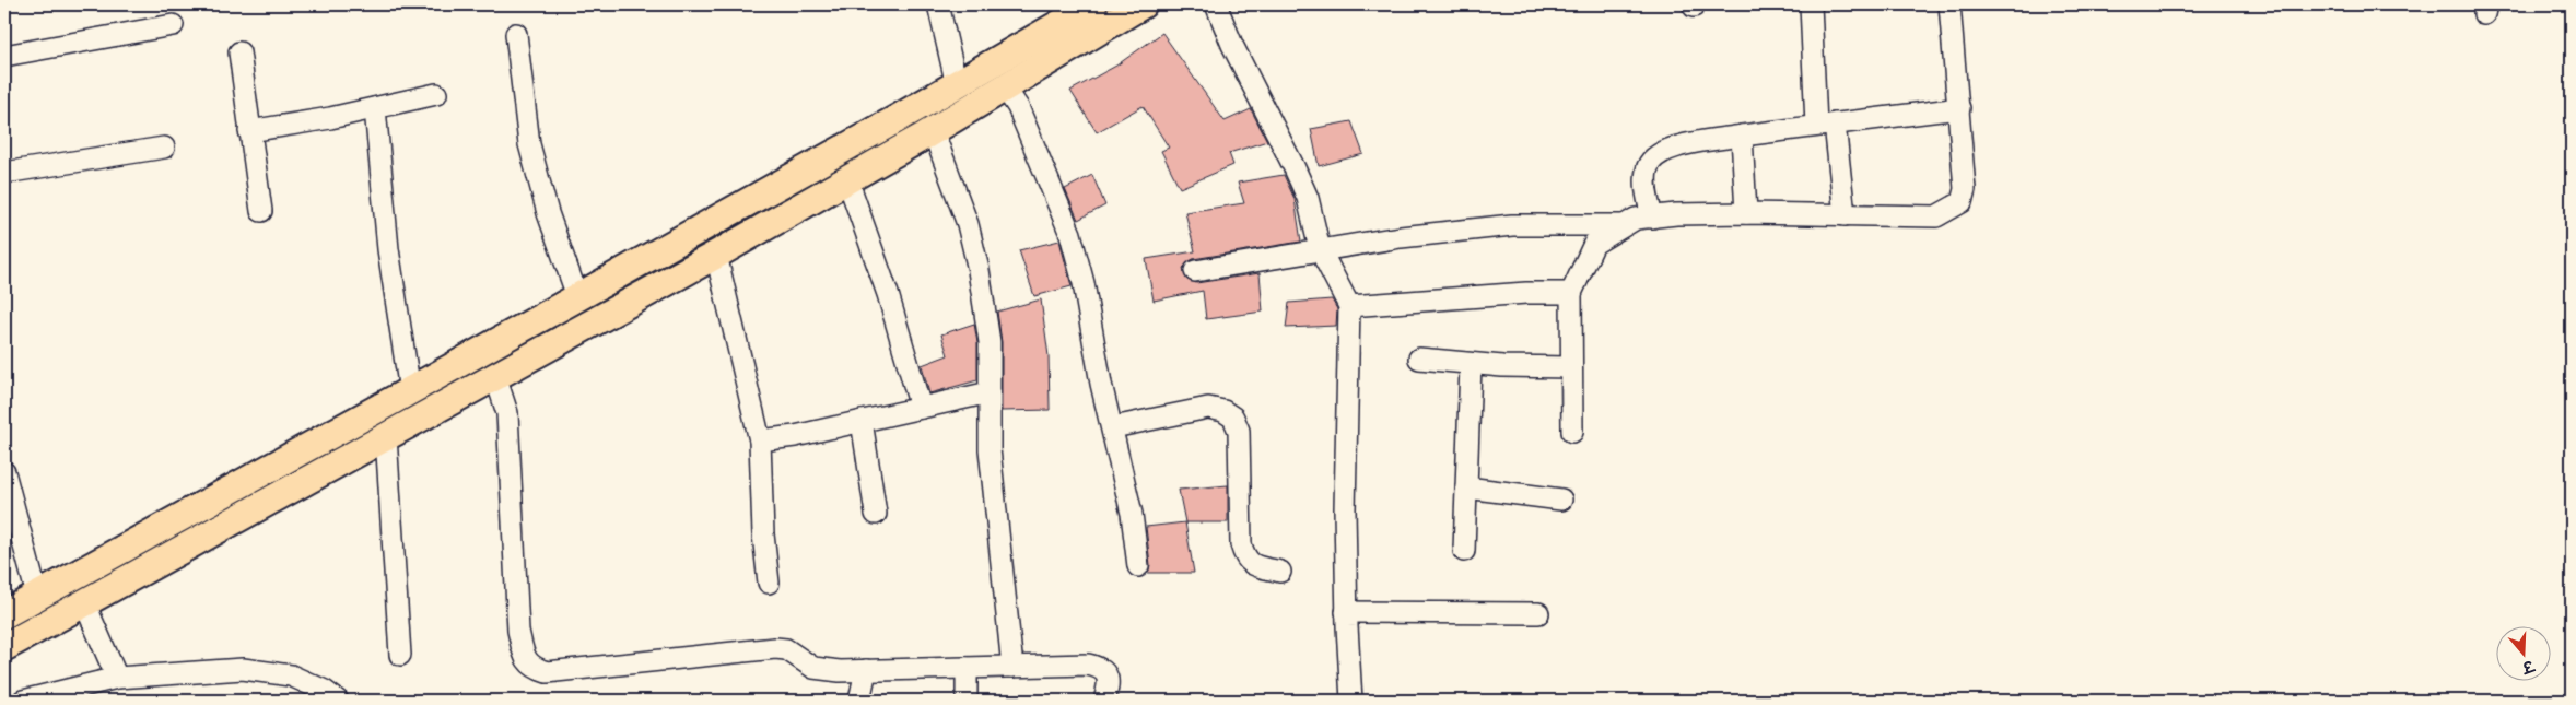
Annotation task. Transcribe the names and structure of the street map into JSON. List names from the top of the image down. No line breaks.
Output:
{"north":"bottom"}
